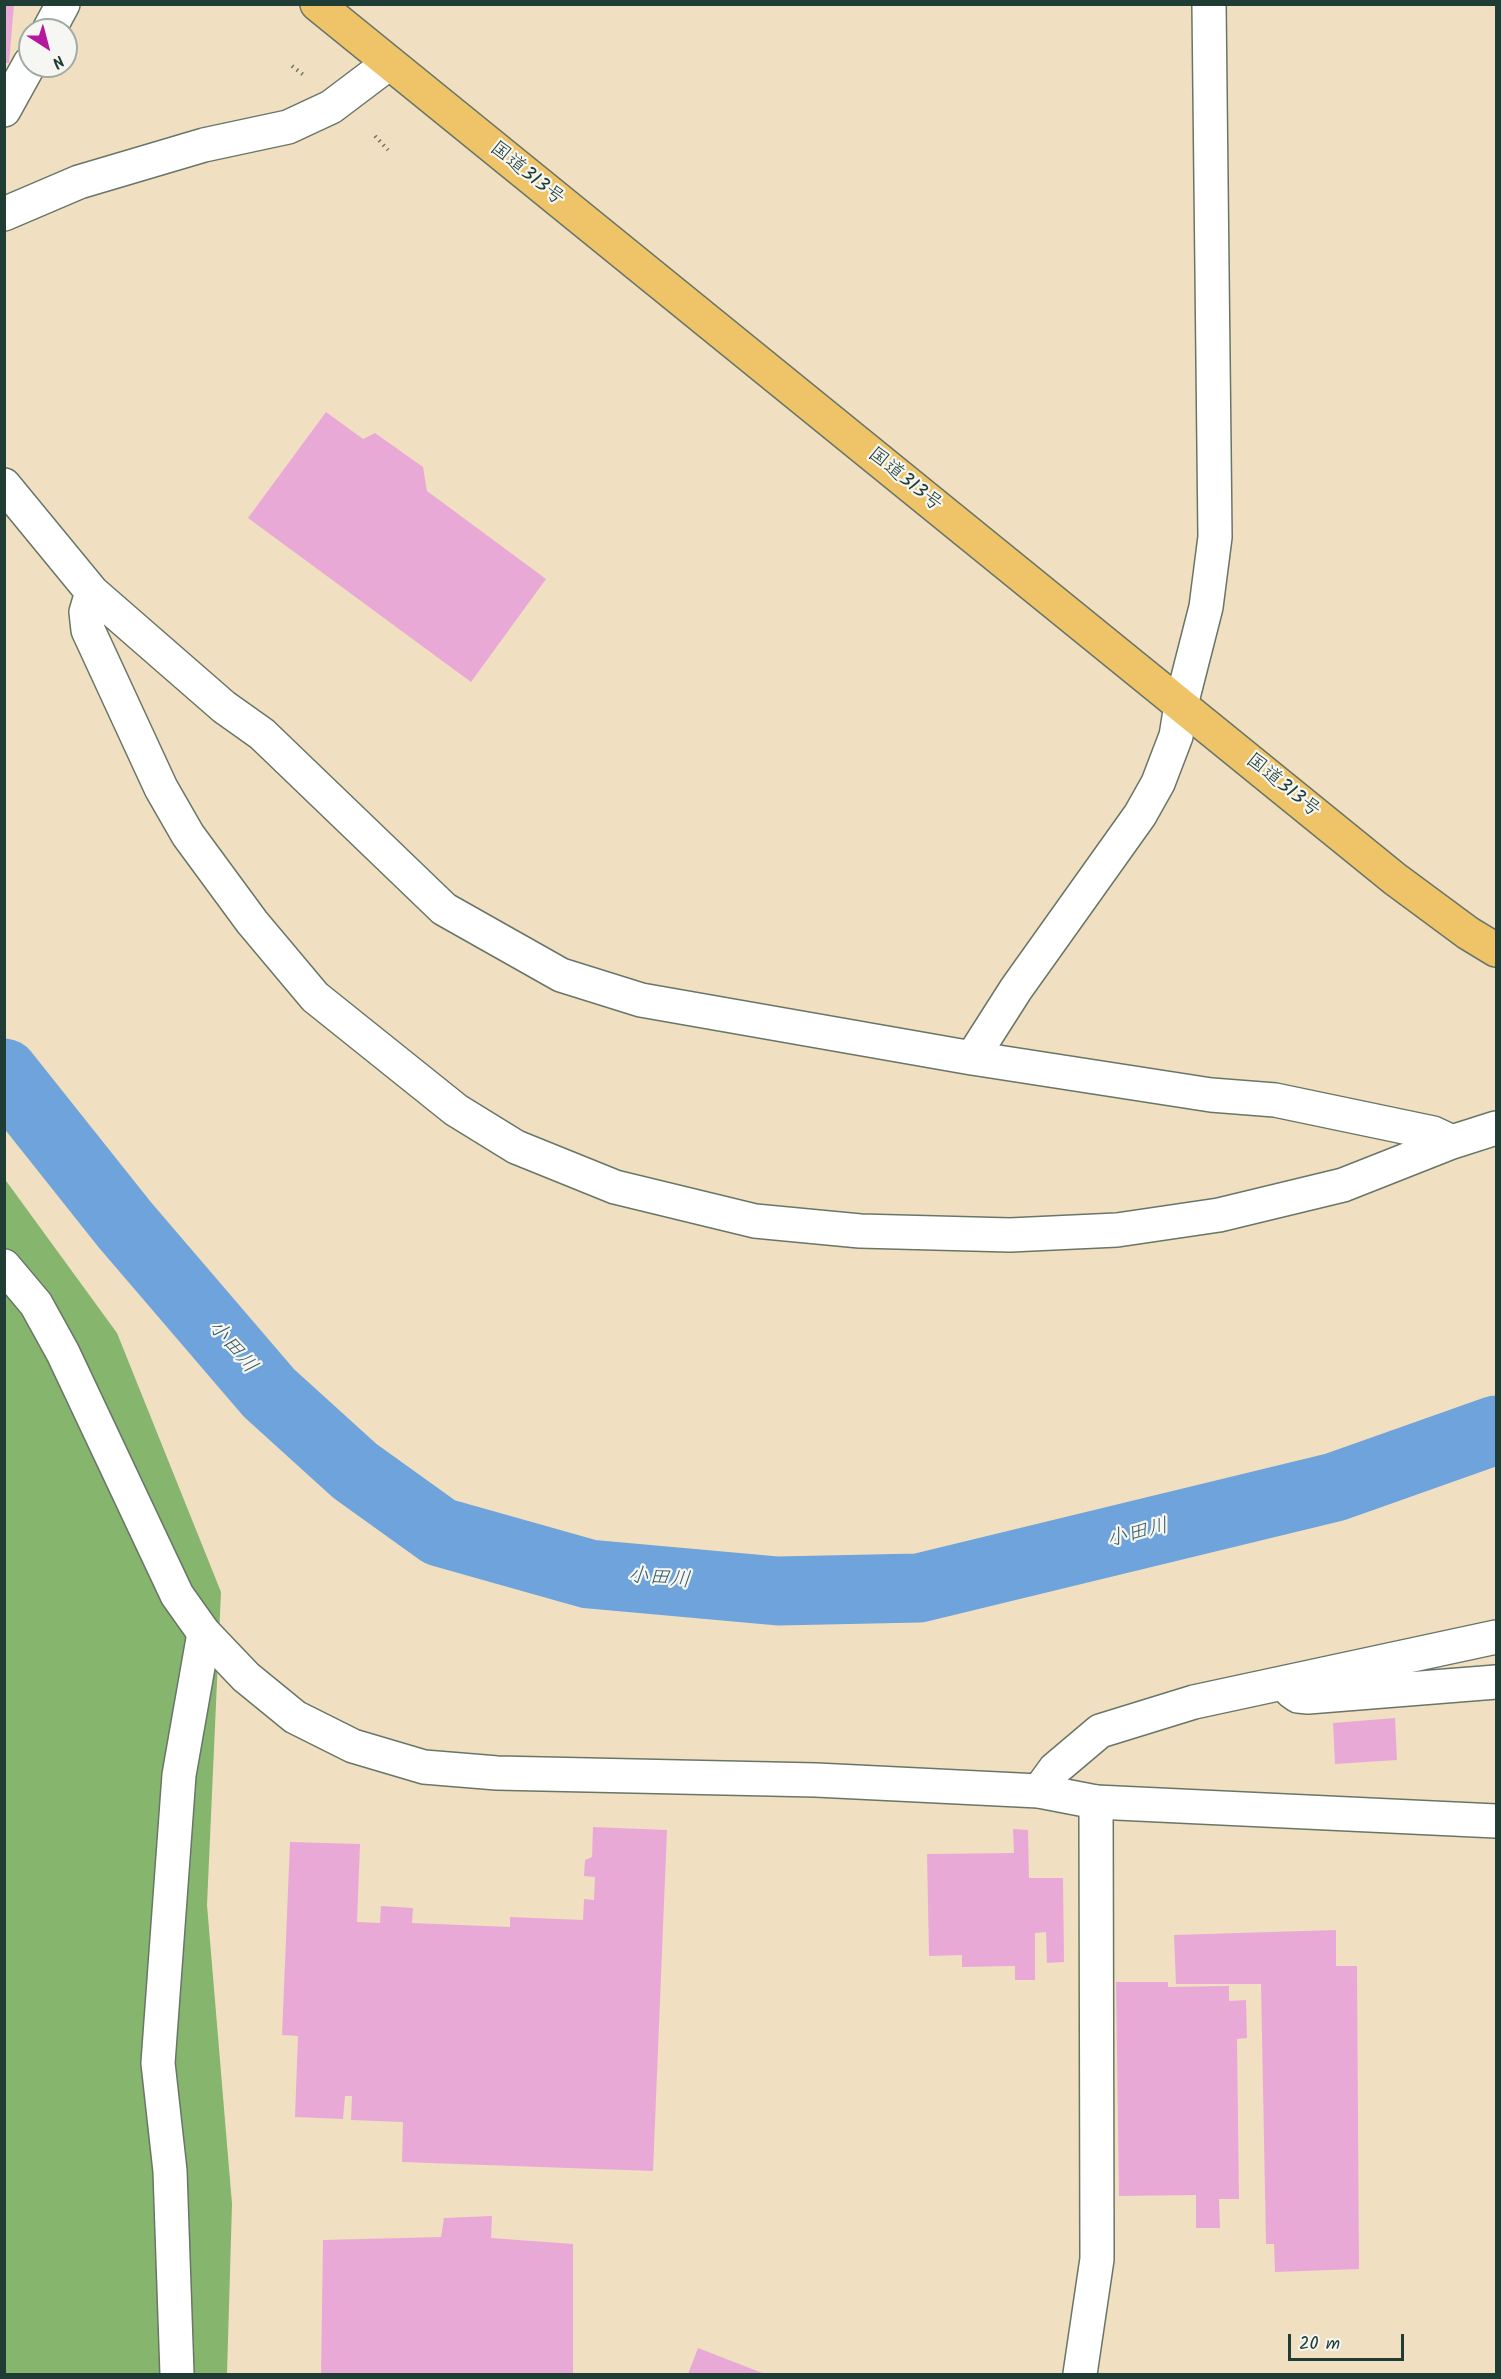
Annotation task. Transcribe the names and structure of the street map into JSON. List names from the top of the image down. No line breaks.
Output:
{"streets":{"highway":["国道313号"]},"water":["小田川"],"scale_bar":"20 m","north":"bottom right"}
